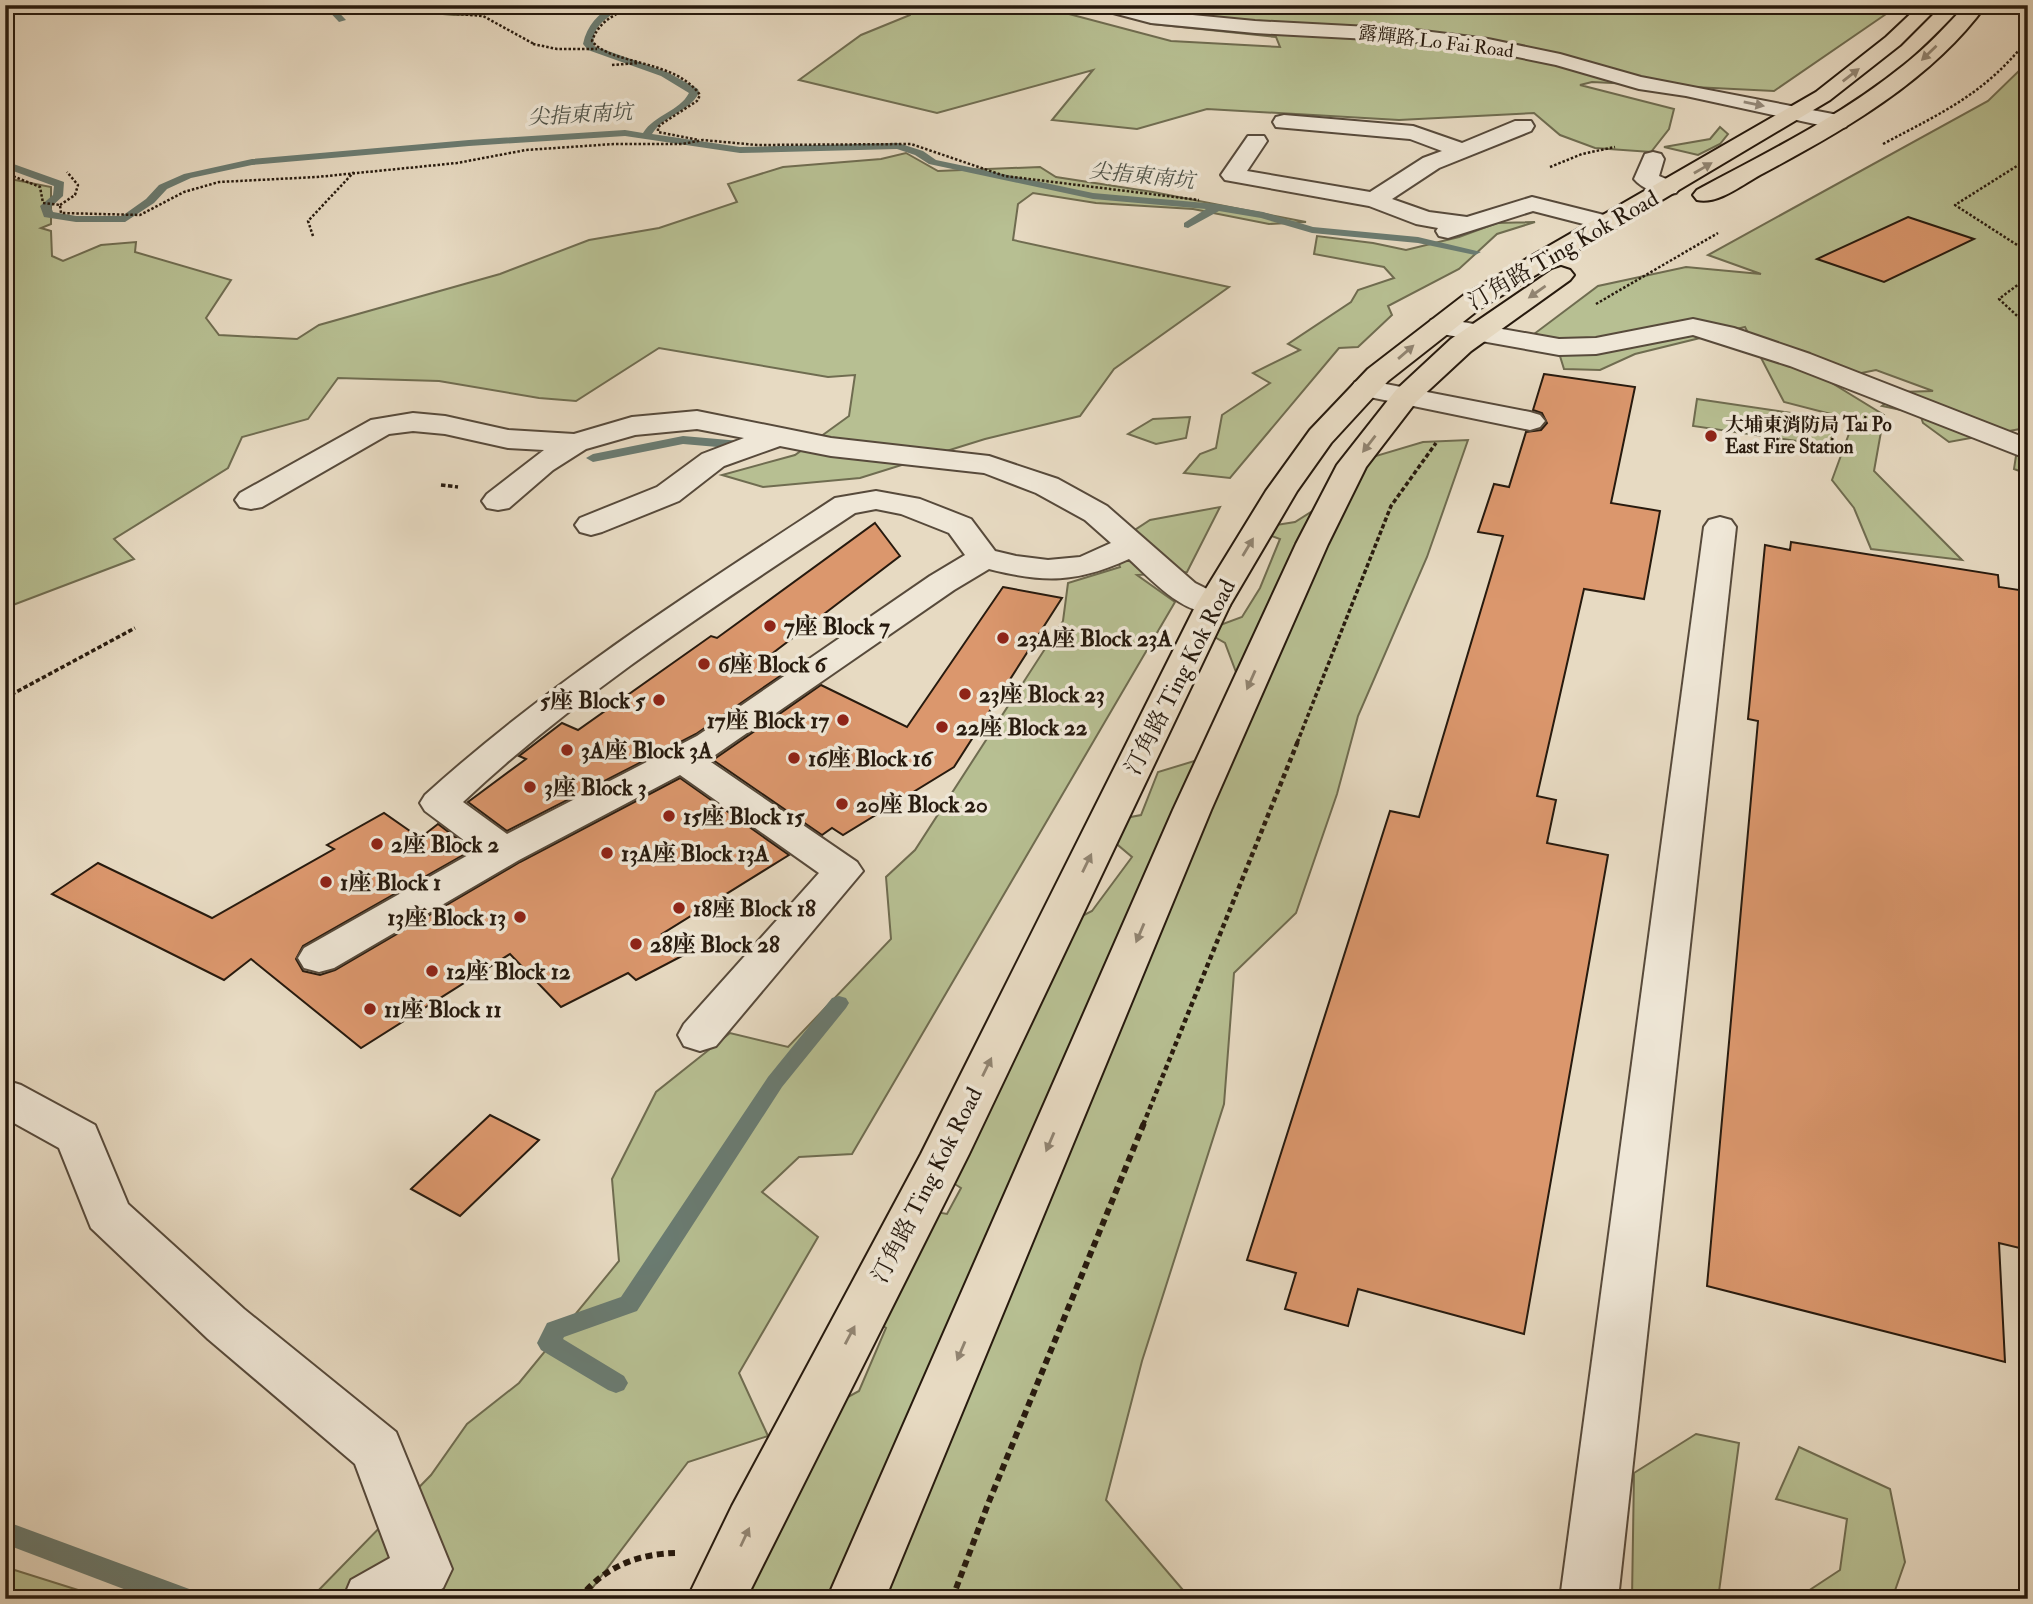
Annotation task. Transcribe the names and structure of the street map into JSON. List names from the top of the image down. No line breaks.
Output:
{"streets":{"main road":["汀角路 Ting Kok Road"],"street":["露輝路 Lo Fai Road"]},"crossings":[["露輝路 Lo Fai Road","汀角路 Ting Kok Road"]],"water":["尖指東南坑"],"places":["大埔東消防局 Tai Po East Fire Station","7座 Block 7","23A座 Block 23A","6座 Block 6","23座 Block 23","5座 Block 5","17座 Block 17","22座 Block 22","3A座 Block 3A","16座 Block 16","3座 Block 3","20座 Block 20","15座 Block 15","2座 Block 2","13A座 Block 13A","1座 Block 1","18座 Block 18","13座 Block 13","28座 Block 28","12座 Block 12","11座 Block 11"]}
